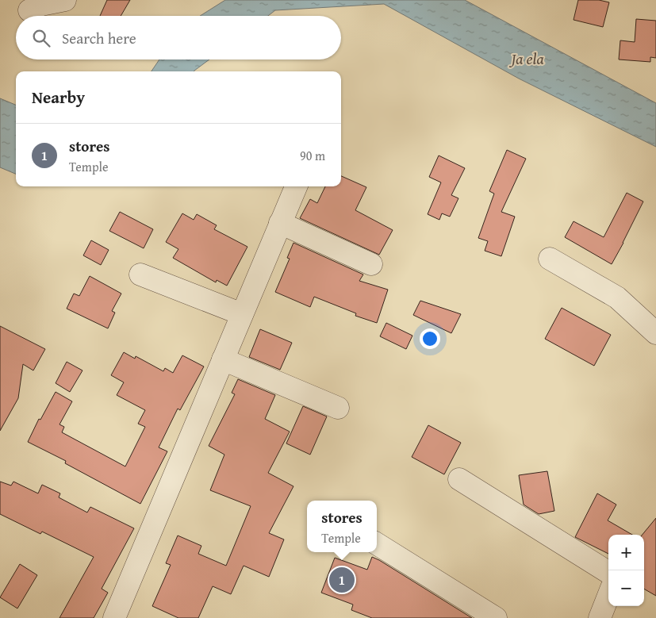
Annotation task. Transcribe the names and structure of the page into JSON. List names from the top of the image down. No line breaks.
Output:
{"water":["Ja ela"],"page":{"search":"Search here","heading":"Nearby","list":[{"mark":"1","name":"stores","note":"Temple","value":"90 m"}],"popup":["stores","Temple"],"map_buttons":["+","−"],"pins":"1"}}
